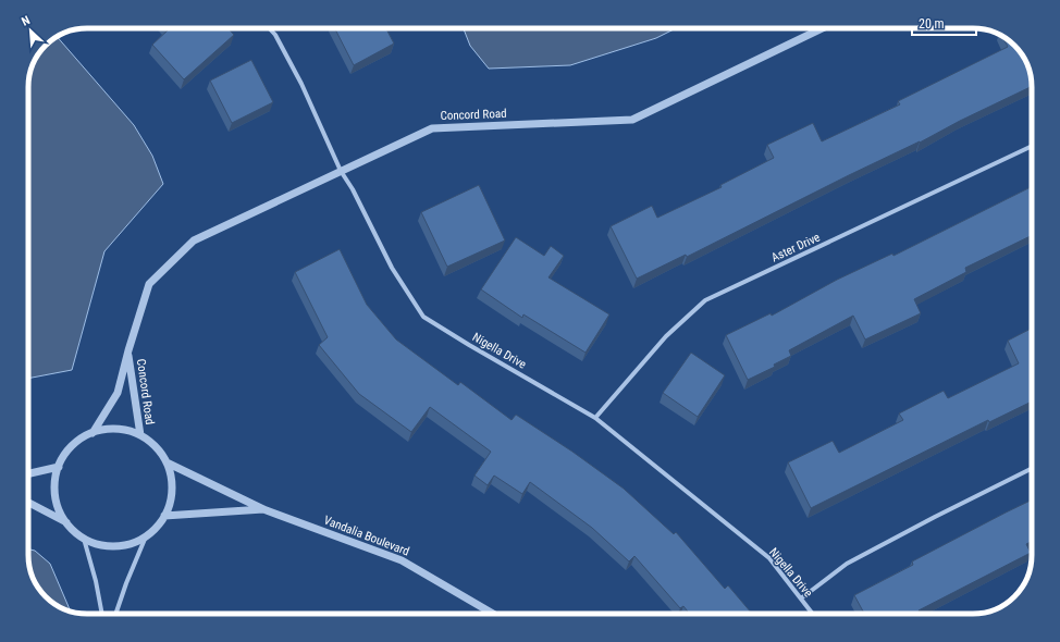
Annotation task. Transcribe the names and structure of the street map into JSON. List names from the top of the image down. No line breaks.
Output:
{"streets":{"street":["Concord Road","Aster Drive","Nigella Drive","Vandalia Boulevard"]},"crossings":[["Concord Road","Nigella Drive"],["Concord Road","Vandalia Boulevard"],["Aster Drive","Nigella Drive"]],"scale_bar":"20 m","north":"top left"}
